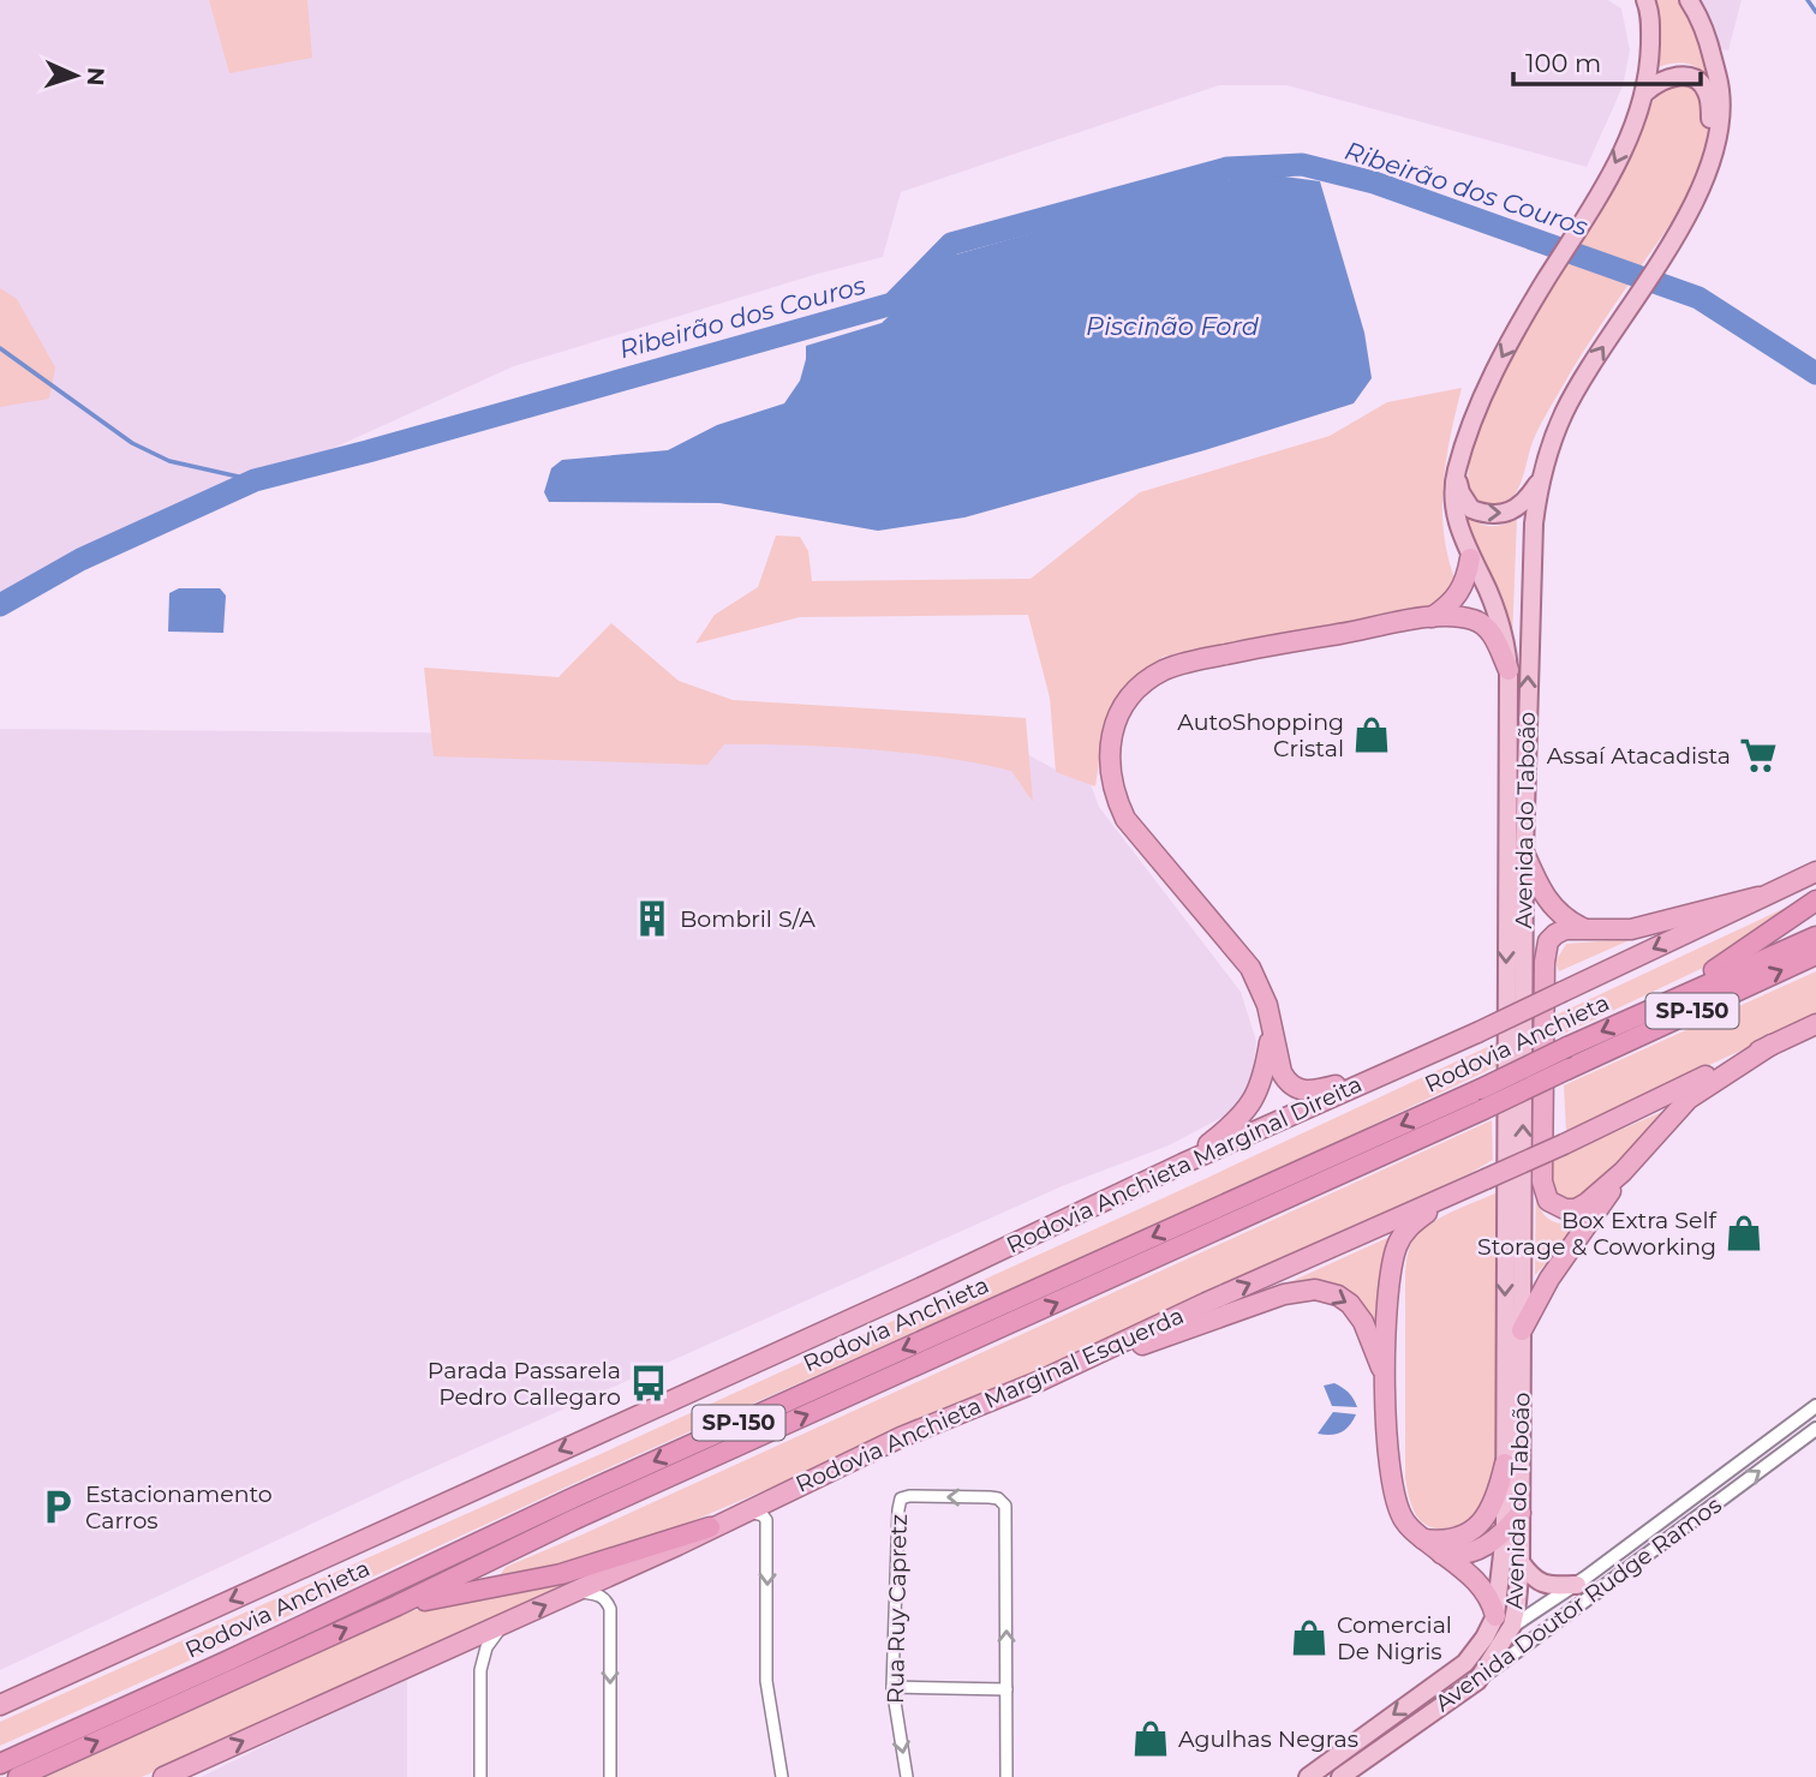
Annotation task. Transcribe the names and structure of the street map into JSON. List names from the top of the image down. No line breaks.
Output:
{"streets":{"highway":["SP-150","Rodovia Anchieta","Rodovia Anchieta Marginal Direita","Rodovia Anchieta Marginal Esquerda"],"main road":["Avenida do Taboão","Avenida Doutor Rudge Ramos"],"street":["Rua Ruy Capretz"]},"crossings":[["Avenida do Taboão","Avenida Doutor Rudge Ramos"]],"one_way":["Rodovia Anchieta Marginal Esquerda"],"water":["Ribeirão dos Couros","Piscinão Ford"],"places":{"shop":["AutoShopping Cristal","Box Extra Self Storage & Coworking","Comercial De Nigris","Agulhas Negras"],"supermarket":["Assaí Atacadista"],"building":["Bombril S/A"],"bus stop":["Parada Passarela Pedro Callegaro"],"parking":["Estacionamento Carros"]},"scale_bar":"100 m","north":"right"}
